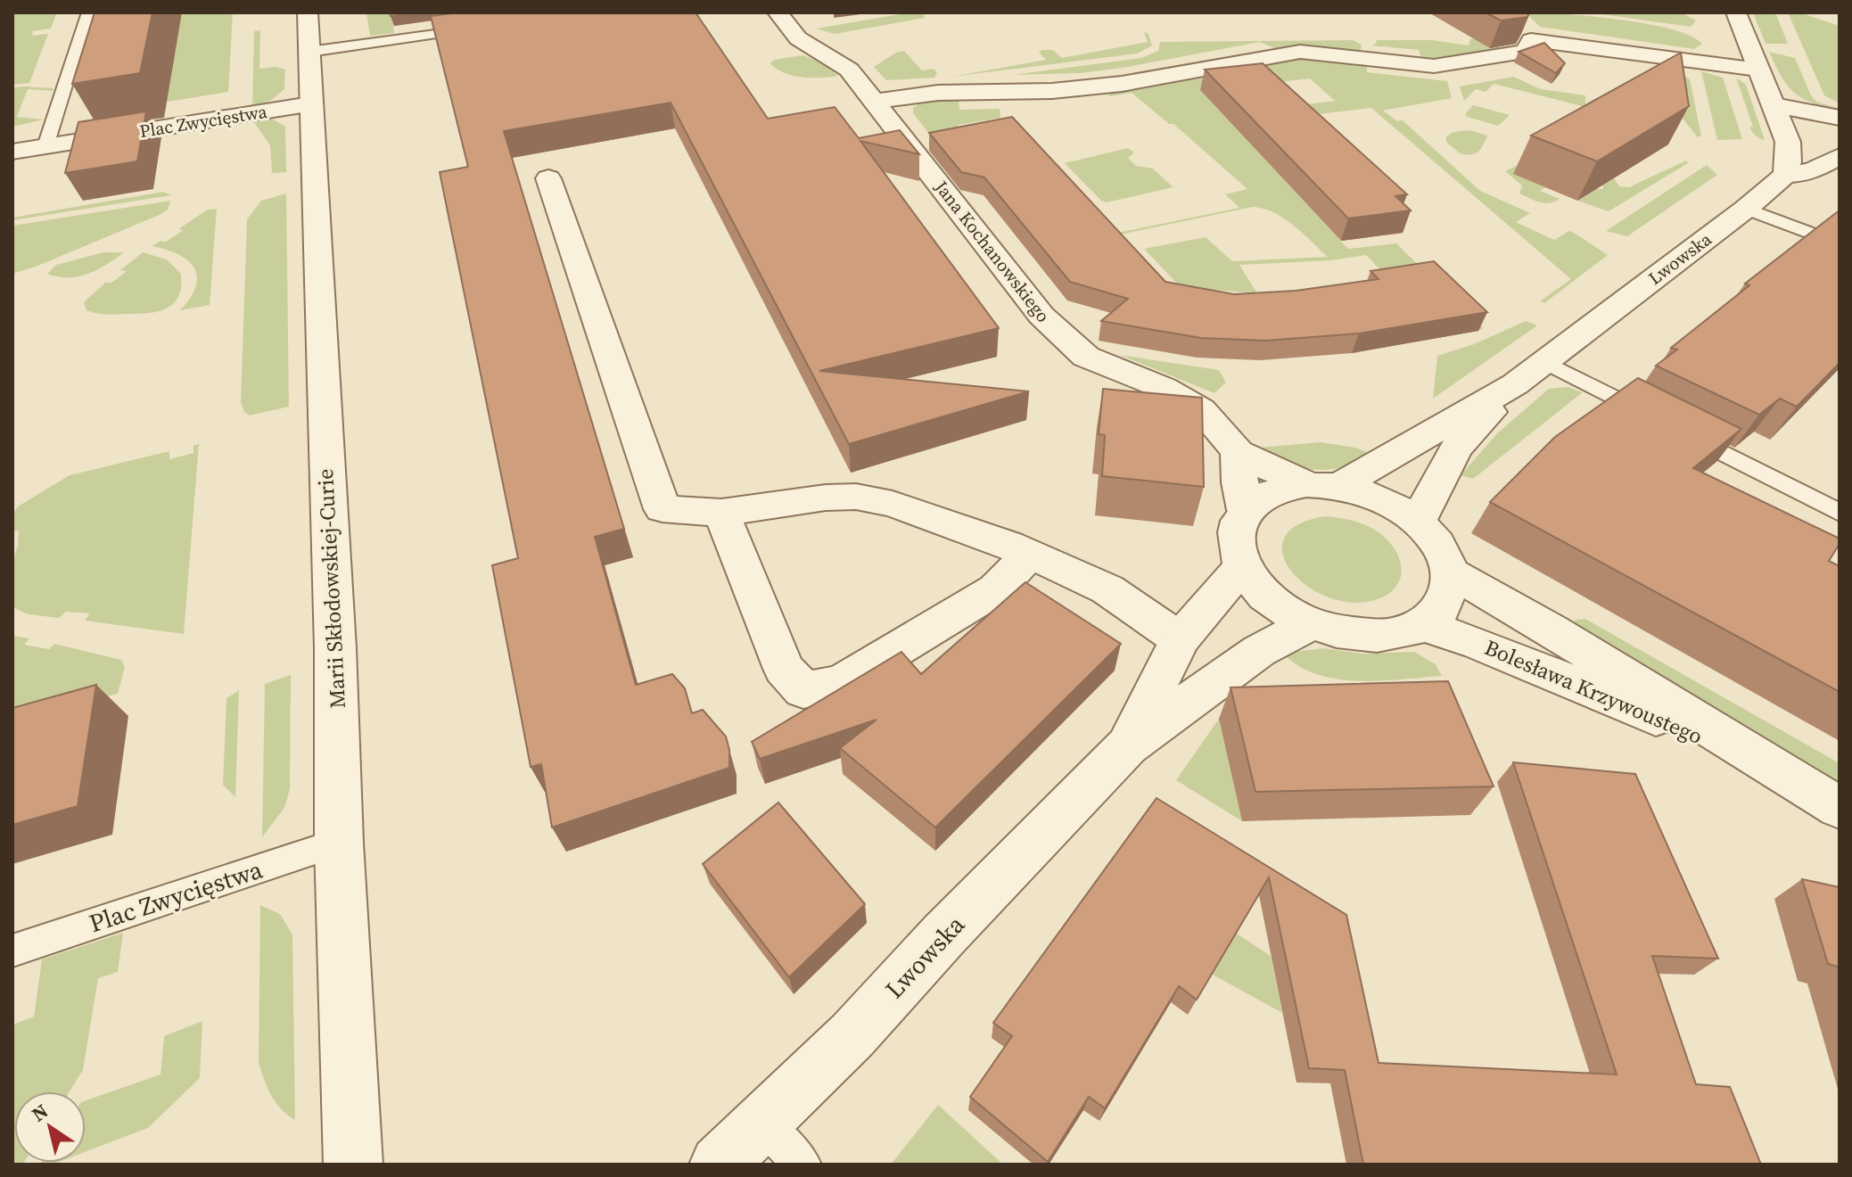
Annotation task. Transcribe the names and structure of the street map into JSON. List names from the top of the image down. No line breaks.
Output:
{"streets":{"street":["Plac Zwycięstwa","Jana Kochanowskiego","Lwowska","Marii Skłodowskiej-Curie","Bolesława Krzywoustego"]},"crossings":[["Plac Zwycięstwa","Marii Skłodowskiej-Curie"],["Jana Kochanowskiego","Lwowska"],["Jana Kochanowskiego","Bolesława Krzywoustego"],["Lwowska","Bolesława Krzywoustego"]],"north":"top left"}
